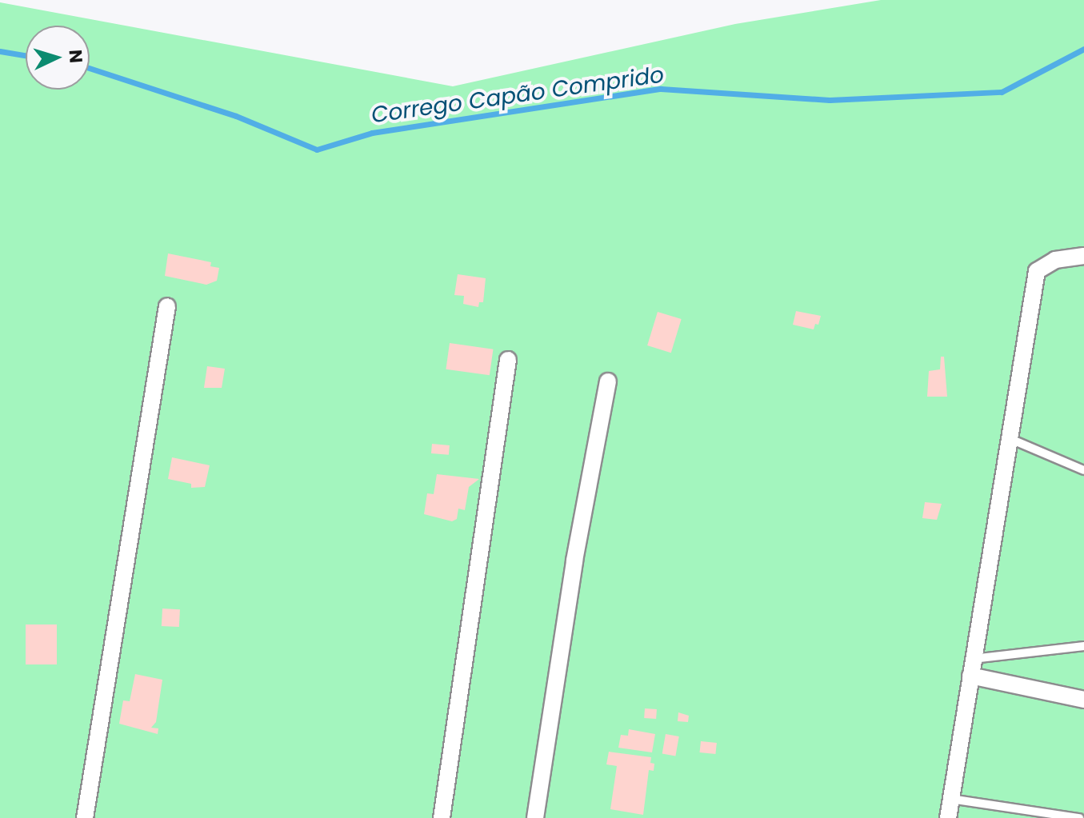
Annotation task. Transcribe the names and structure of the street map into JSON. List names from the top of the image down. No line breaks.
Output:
{"water":["Corrego Capão Comprido"],"north":"right"}
